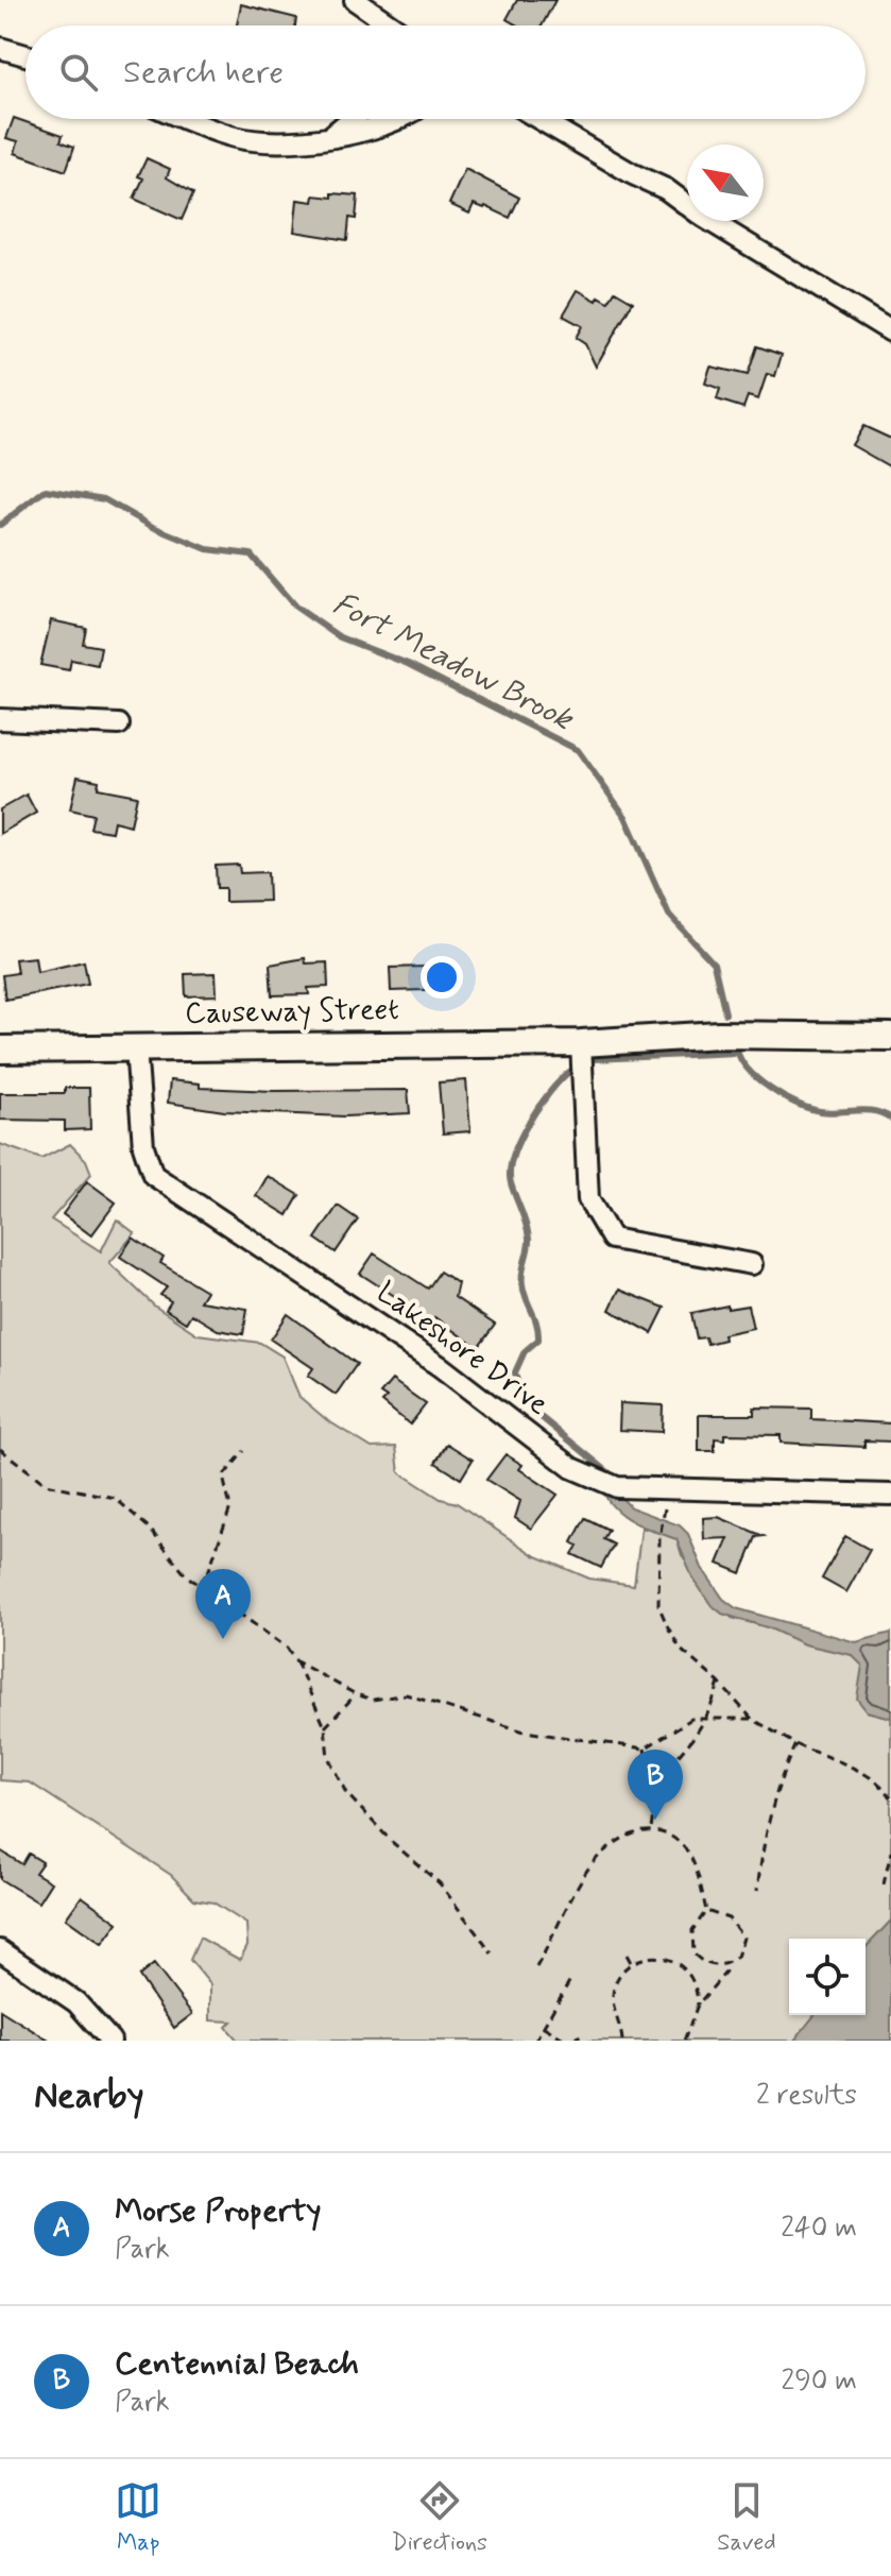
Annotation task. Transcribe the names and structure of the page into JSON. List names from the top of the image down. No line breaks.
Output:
{"streets":{"street":["Causeway Street","Lakeshore Drive"]},"crossings":[["Causeway Street","Lakeshore Drive"]],"water":["Fort Meadow Brook"],"north":"top left","page":{"search":"Search here","pins":["A","B"],"heading":["Nearby","2 results"],"list":[{"mark":"A","name":"Morse Property","note":"Park","value":"240 m"},{"mark":"B","name":"Centennial Beach","note":"Park","value":"290 m"}],"nav":["Map","Directions","Saved"]}}
